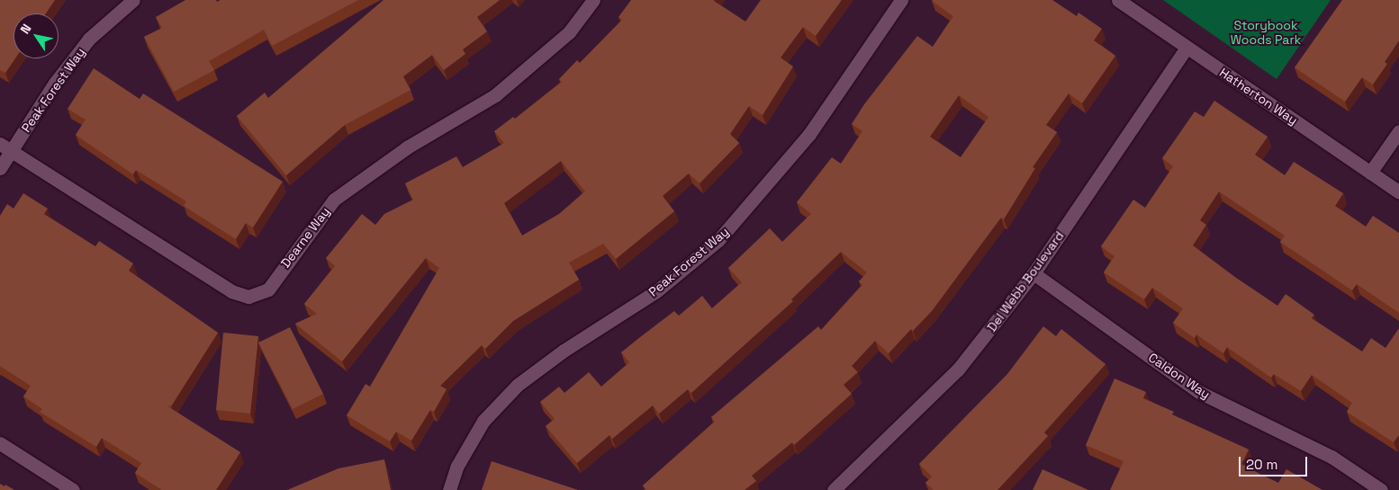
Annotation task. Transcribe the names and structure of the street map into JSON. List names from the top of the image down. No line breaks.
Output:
{"streets":{"street":["Peak Forest Way","Hatherton Way","Dearne Way","Del Webb Boulevard","Caldon Way"]},"crossings":[["Peak Forest Way","Dearne Way"],["Hatherton Way","Del Webb Boulevard"],["Del Webb Boulevard","Caldon Way"]],"parks":["Storybook Woods Park"],"scale_bar":"20 m","north":"top left"}
